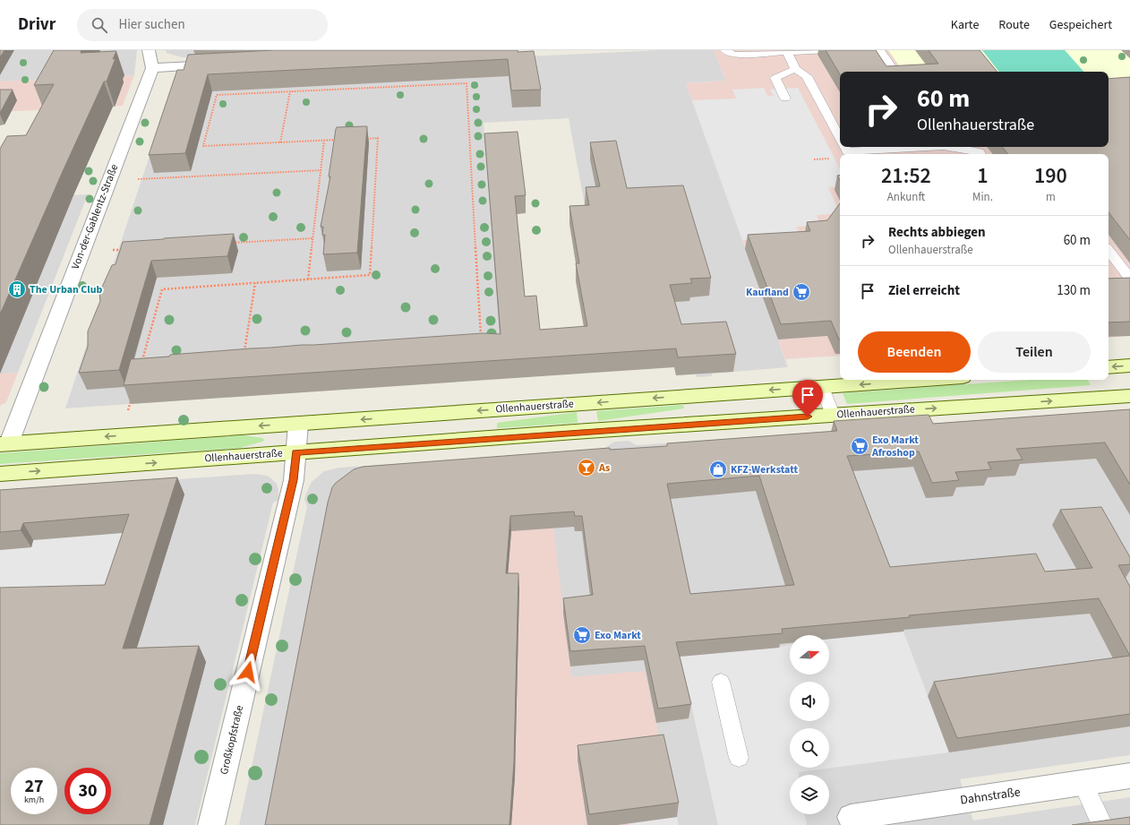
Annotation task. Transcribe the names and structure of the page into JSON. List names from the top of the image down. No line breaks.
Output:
{"streets":{"main road":["Ollenhauerstraße"],"street":["Von-der-Gablentz-Straße","Großkopfstraße","Dahnstraße"]},"crossings":[["Von-der-Gablentz-Straße","Ollenhauerstraße"],["Ollenhauerstraße","Großkopfstraße"]],"places":{"building":["The Urban Club"],"supermarket":["Kaufland","Exo Markt Afroshop","Exo Markt"],"bar":["As"],"shop":["KFZ-Werkstatt"]},"north":"right","page":{"header":"Drivr","search":"Hier suchen","nav":["Karte","Route","Gespeichert"],"turn":["60 m","Ollenhauerstraße"],"eta":["21:52","Ankunft","1","Min.","190","m"],"list":[{"name":"Rechts abbiegen","note":"Ollenhauerstraße","value":"60 m"},{"name":"Ziel erreicht","value":"130 m"}],"buttons":["Beenden","Teilen"],"speed":"27 km/h","limit":"30"}}
